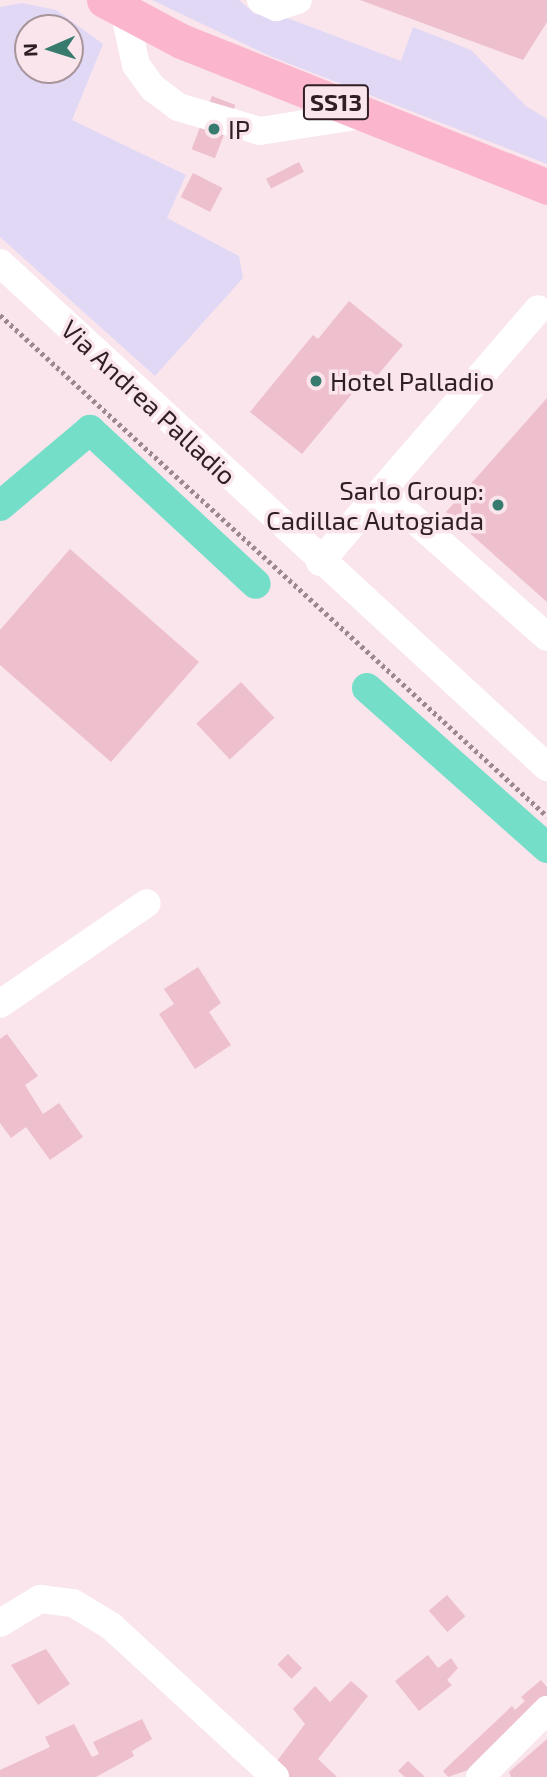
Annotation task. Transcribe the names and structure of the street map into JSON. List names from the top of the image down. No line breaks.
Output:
{"streets":{"main road":["SS13"],"street":["Via Andrea Palladio"]},"places":["IP","Hotel Palladio","Sarlo Group: Cadillac Autogiada"],"north":"left"}
